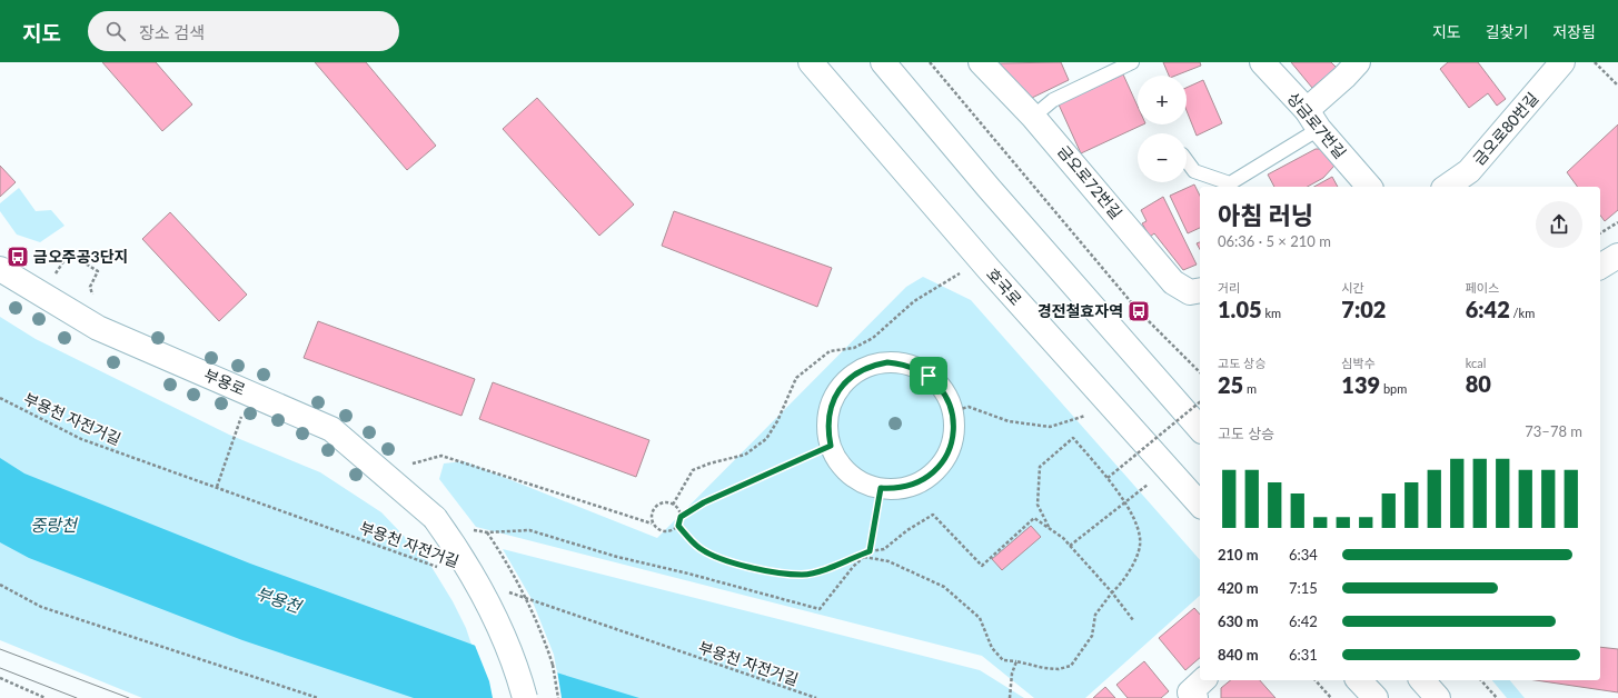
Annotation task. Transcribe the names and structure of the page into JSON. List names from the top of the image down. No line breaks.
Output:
{"streets":{"street":["상금로7번길","금오로80번길","금오로72번길","호국로","부용로"],"path":["부용천 자전거길"]},"water":["중랑천","부용천"],"places":{"bus stop":["금오주공3단지","경전철효자역"]},"page":{"header":"지도","search":"장소 검색","nav":["지도","길찾기","저장됨"],"map_buttons":["+","−"],"heading":["아침 러닝","06:36 · 5 × 210 m"],"stats":[["거리","1.05 km"],["시간","7:02"],["페이스","6:42 /km"],["고도 상승","25 m"],["심박수","139 bpm"],["kcal","80"]],"chart":["고도 상승","73–78 m"],"list":[{"name":"210 m","note":"6:34"},{"name":"420 m","note":"7:15"},{"name":"630 m","note":"6:42"},{"name":"840 m","note":"6:31"}]}}
